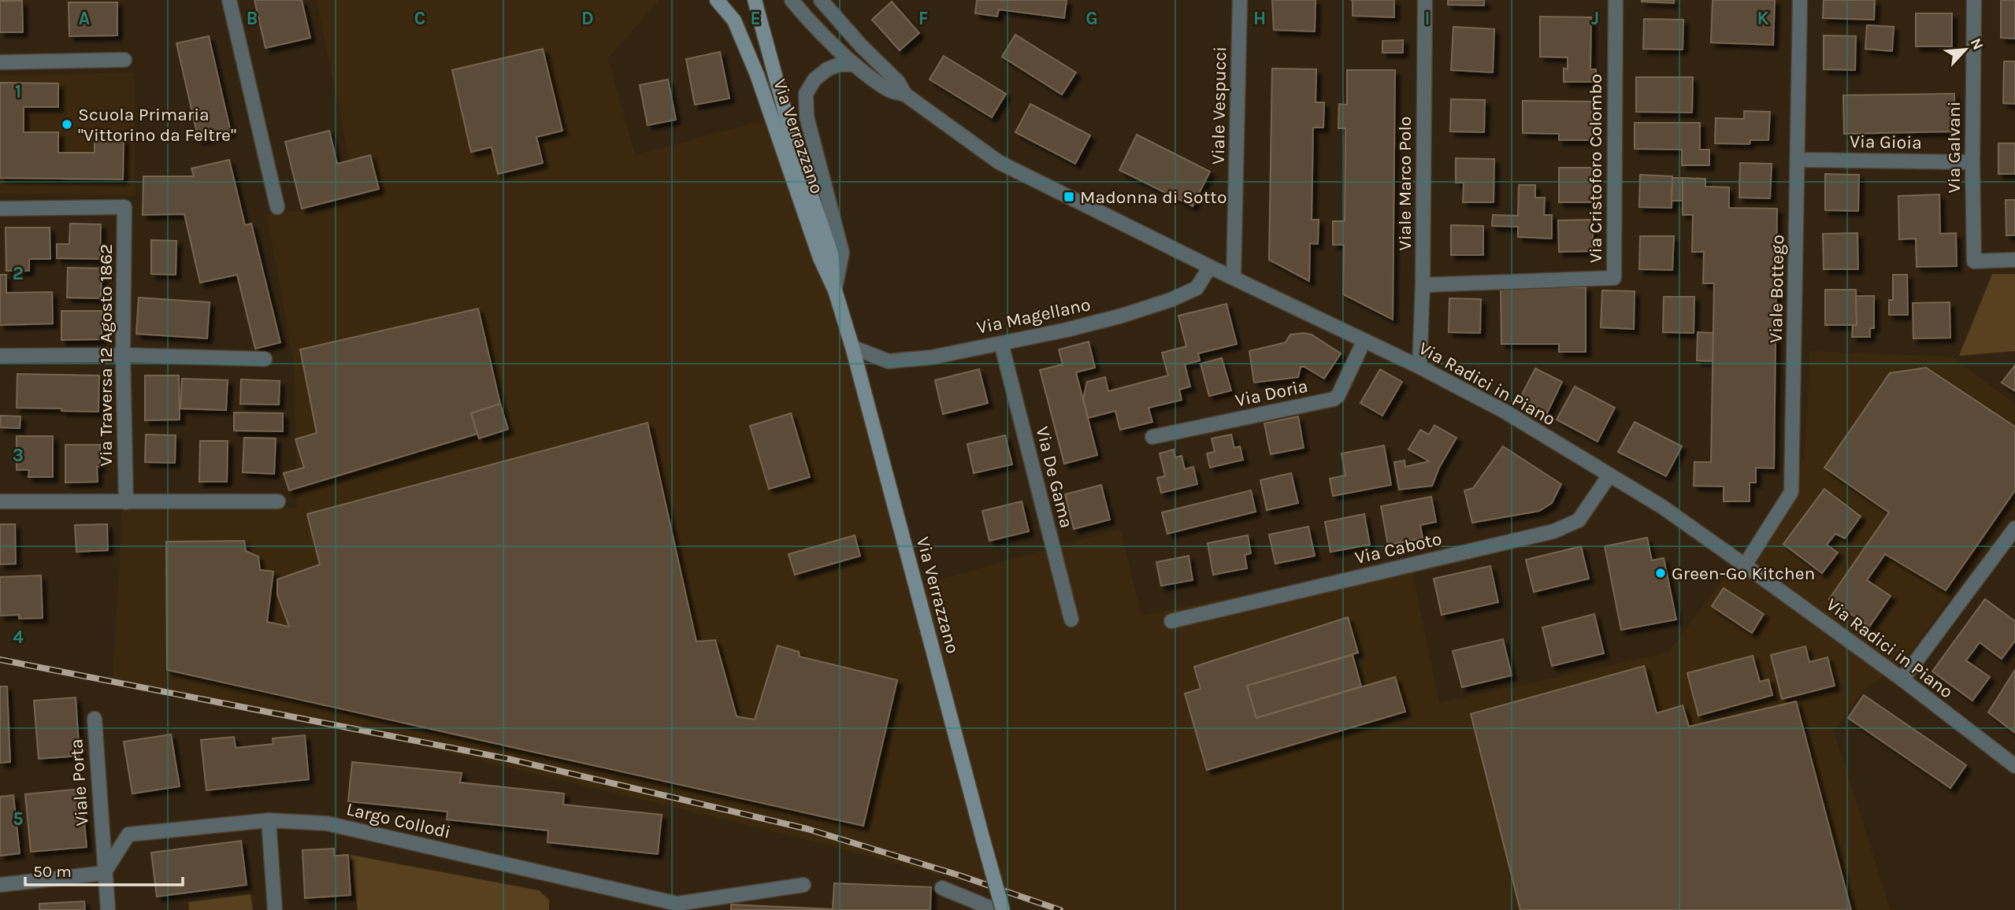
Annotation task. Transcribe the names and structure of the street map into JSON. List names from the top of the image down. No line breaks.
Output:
{"streets":{"main road":["Via Verrazzano"],"street":["Viale Vespucci","Via Gioia","Via Galvani","Via Cristoforo Colombo","Viale Marco Polo","Viale Bottego","Via Magellano","Via Traversa 12 Agosto 1862","Via Radici in Piano","Via Doria","Via De Gama","Via Caboto","Viale Porta","Largo Collodi"]},"crossings":[["Viale Vespucci","Via Radici in Piano"],["Via Verrazzano","Via Magellano"],["Via Verrazzano","Via Radici in Piano"],["Via Gioia","Via Galvani"],["Via Gioia","Viale Bottego"],["Via Cristoforo Colombo","Viale Marco Polo"],["Viale Marco Polo","Via Radici in Piano"],["Viale Bottego","Via Radici in Piano"],["Via Magellano","Via Radici in Piano"],["Via Magellano","Via De Gama"],["Via Radici in Piano","Via Doria"],["Via Radici in Piano","Via Caboto"],["Viale Porta","Largo Collodi"]],"places":{"other":["Scuola Primaria \"Vittorino da Feltre\"","Green-Go Kitchen"],"transit":["Madonna di Sotto"]},"scale_bar":"50 m","north":"top right","grid":{"columns":["A","B","C","D","E","F","G","H","I","J","K"],"rows":["1","2","3","4","5"]}}
